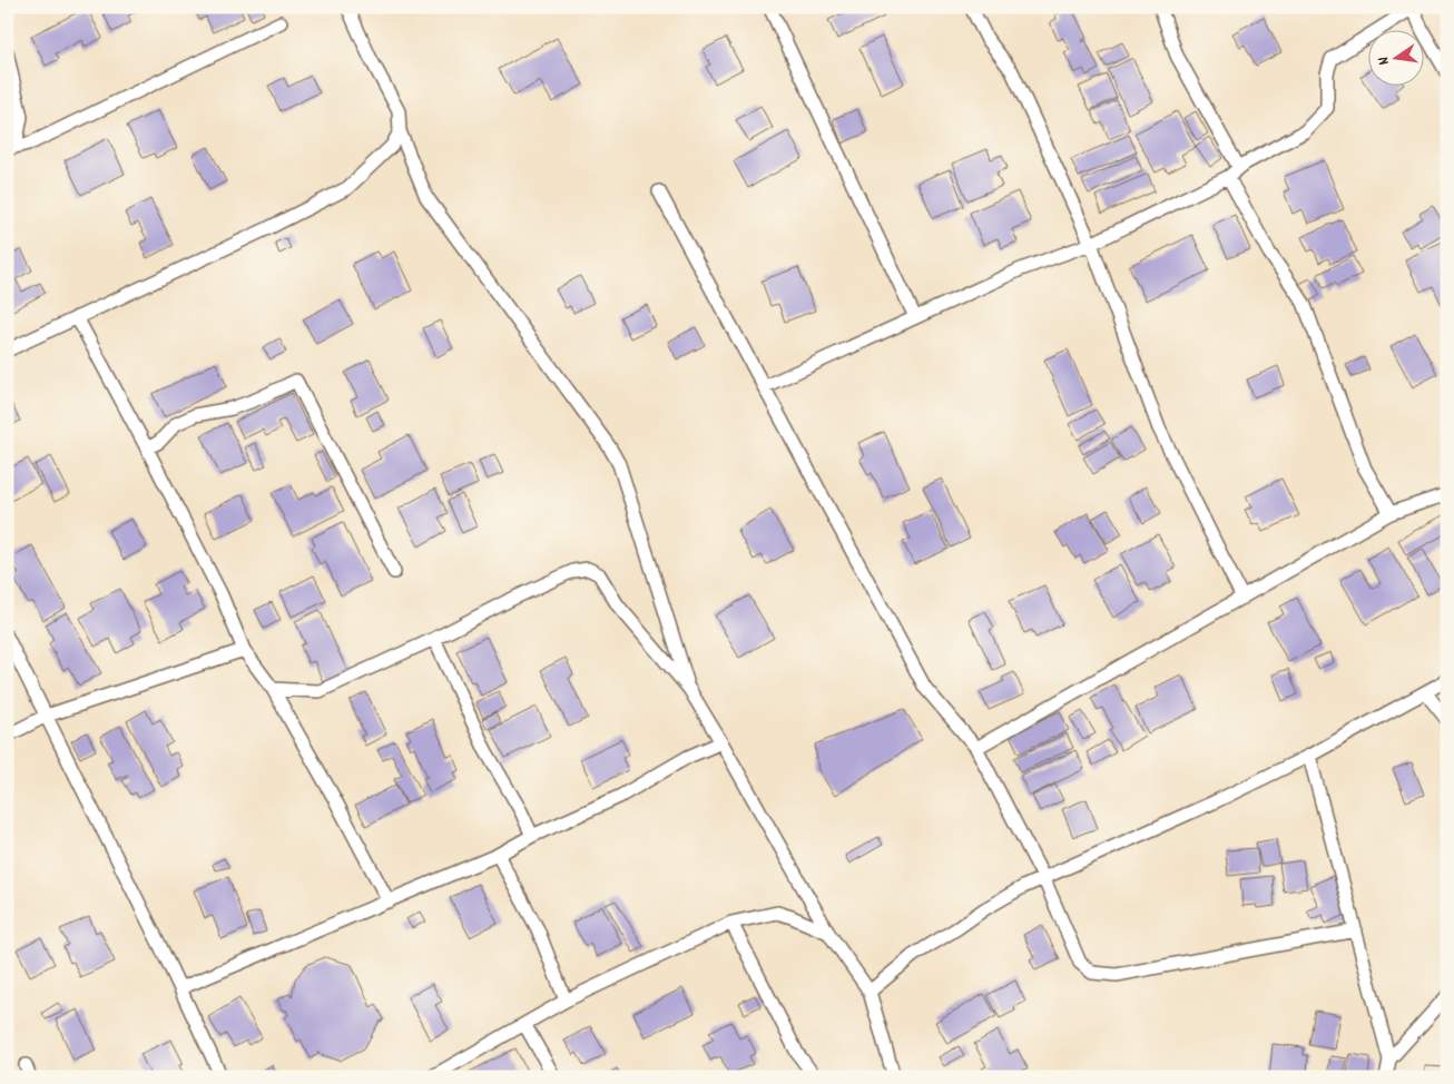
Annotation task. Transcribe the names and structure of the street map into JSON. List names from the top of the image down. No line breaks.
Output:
{"north":"left"}
